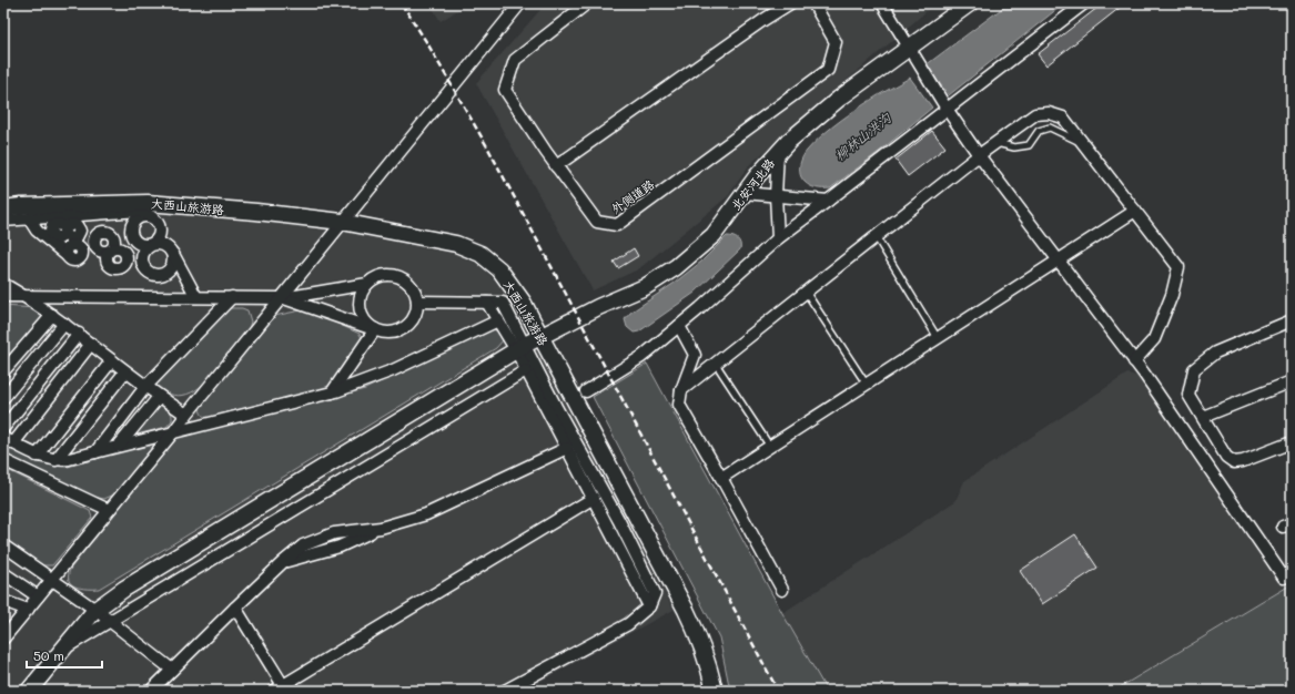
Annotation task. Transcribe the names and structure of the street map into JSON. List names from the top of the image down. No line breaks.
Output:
{"streets":{"street":["北安河北路","外侧道路","大西山旅游路"]},"crossings":[["北安河北路","大西山旅游路"]],"water":["柳林山洪沟"],"scale_bar":"50 m"}
